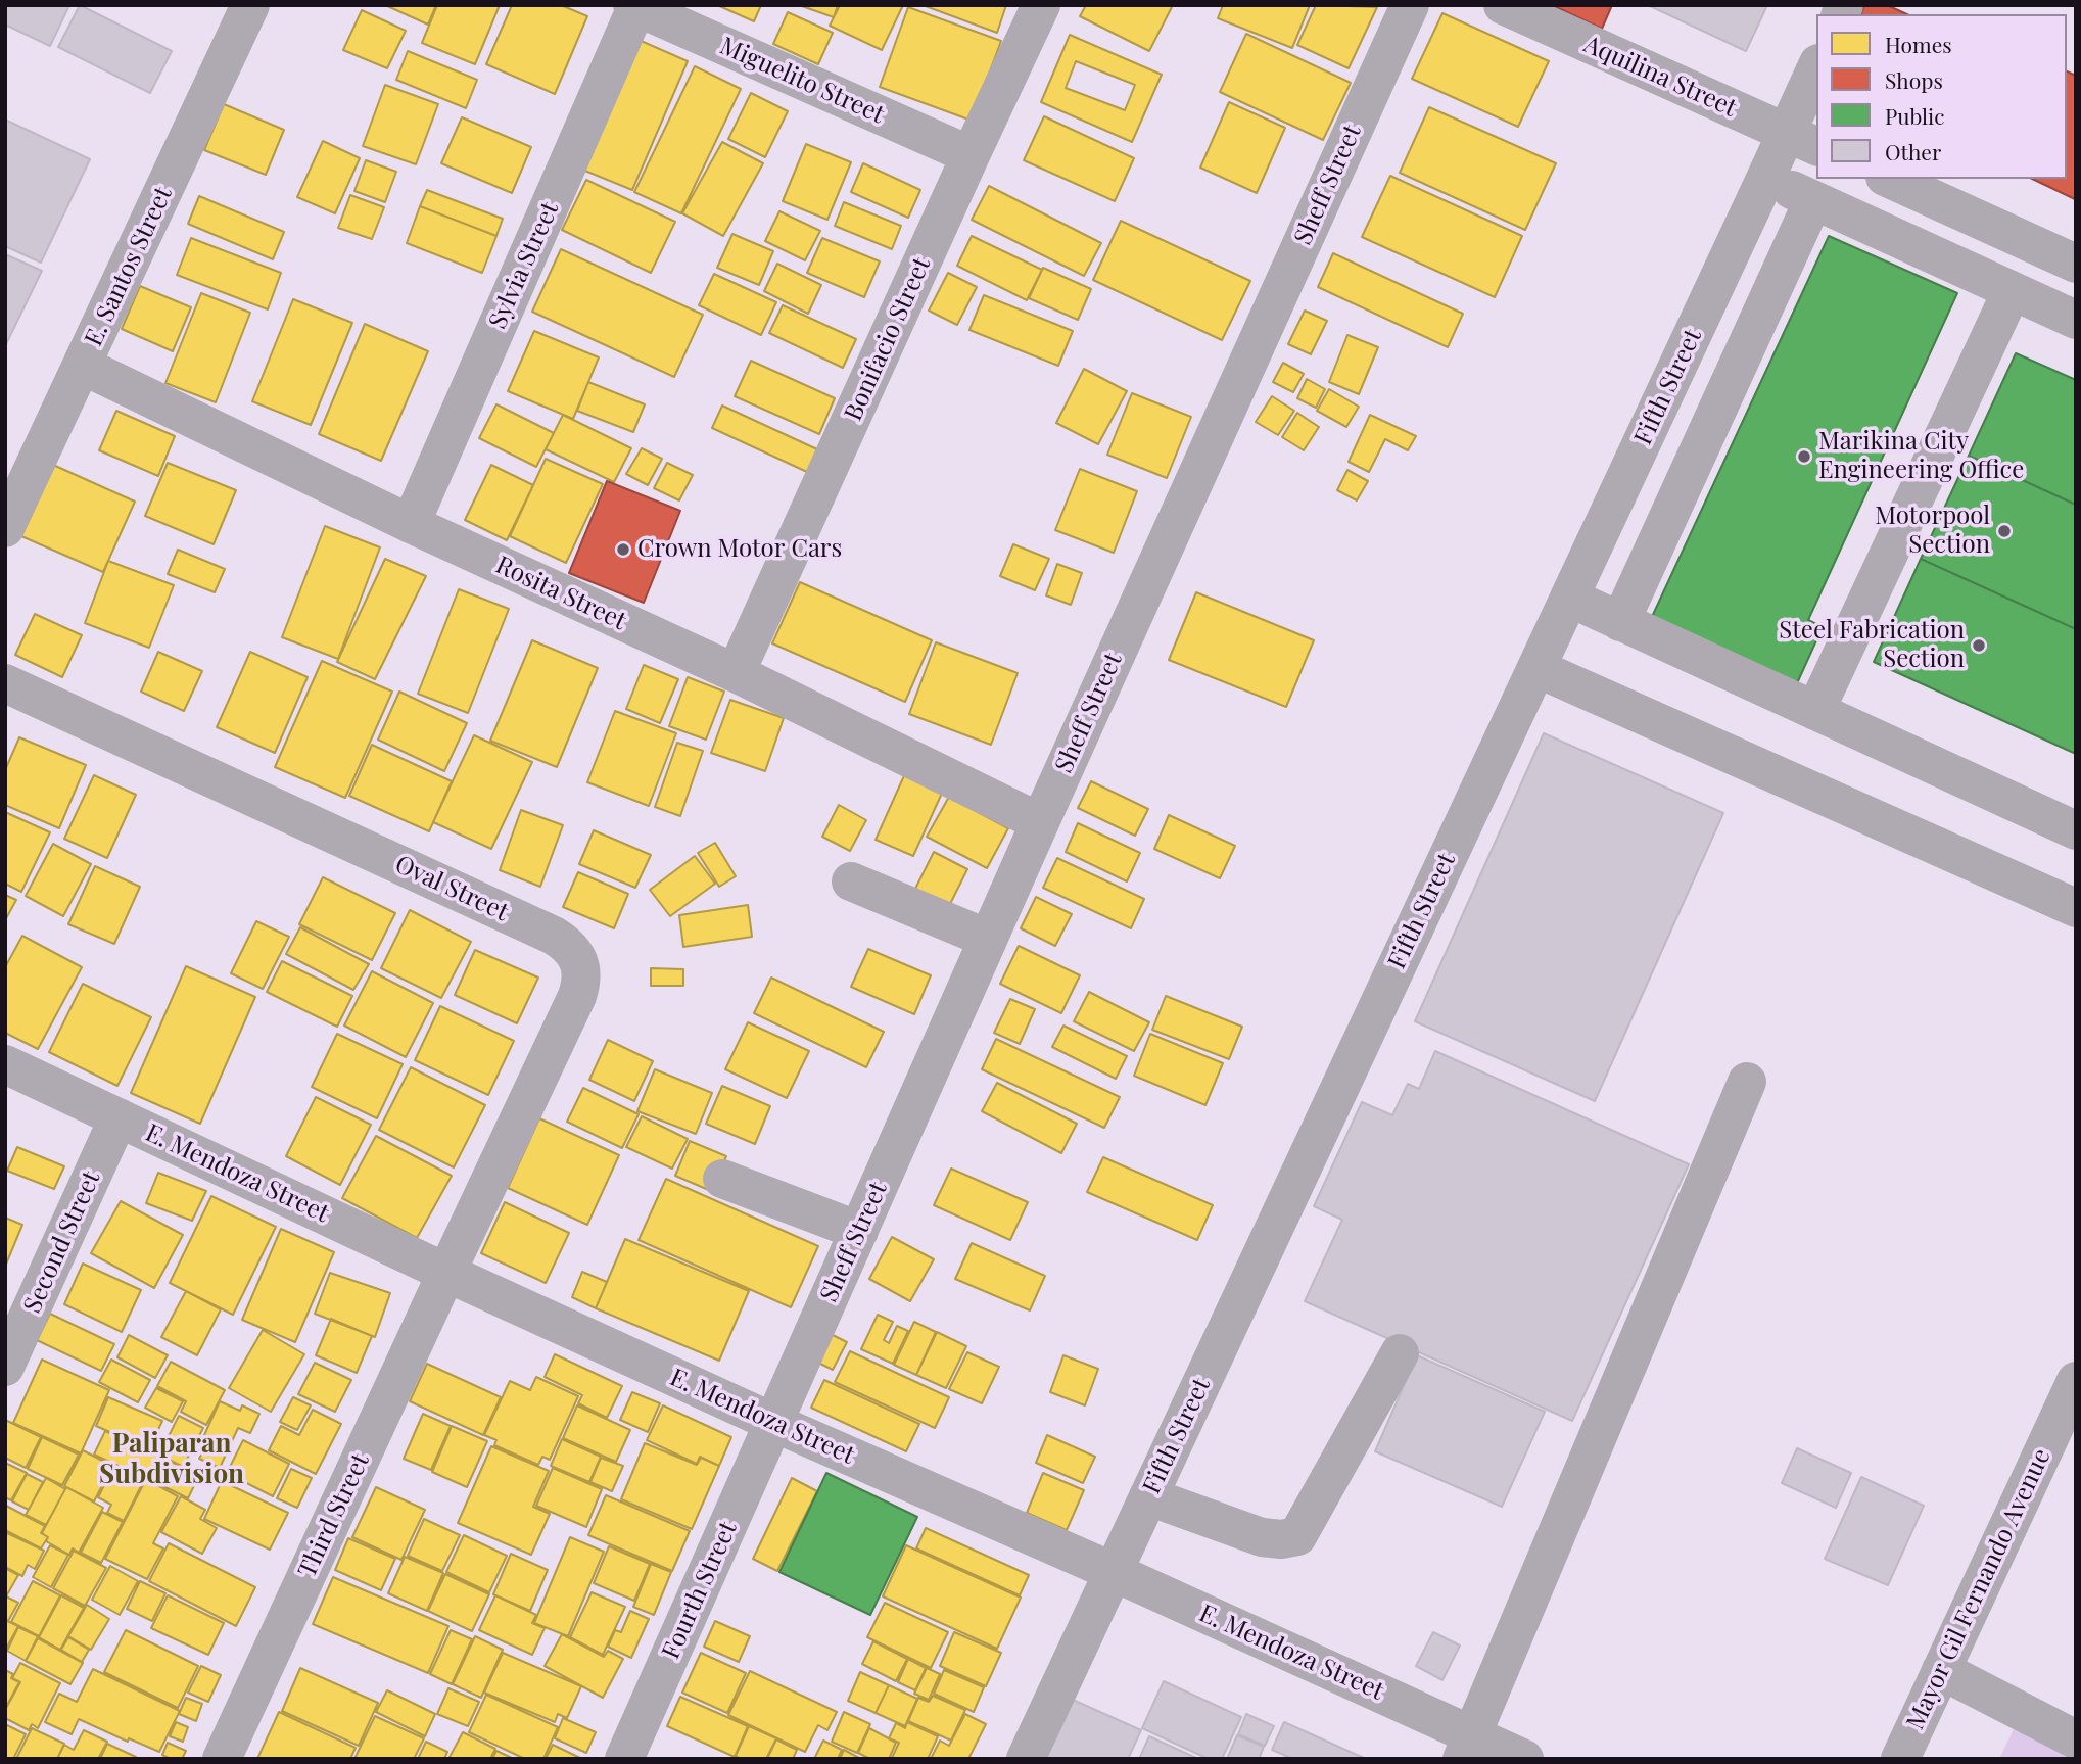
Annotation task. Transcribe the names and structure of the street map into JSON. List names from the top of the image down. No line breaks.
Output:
{"streets":{"street":["Aquilina Street","Miguelito Street","Sheff Street","Sylvia Street","E. Santos Street","Bonifacio Street","Fifth Street","Rosita Street","Oval Street","E. Mendoza Street","Second Street","Third Street","Mayor Gil Fernando Avenue","Fourth Street"]},"crossings":[["Aquilina Street","Fifth Street"],["Miguelito Street","Sylvia Street"],["Miguelito Street","Bonifacio Street"],["Sheff Street","Rosita Street"],["Sheff Street","E. Mendoza Street"],["Sheff Street","Fourth Street"],["Sylvia Street","Rosita Street"],["E. Santos Street","Rosita Street"],["Bonifacio Street","Rosita Street"],["Fifth Street","E. Mendoza Street"],["Oval Street","E. Mendoza Street"],["Oval Street","Third Street"],["E. Mendoza Street","Second Street"],["E. Mendoza Street","Third Street"],["E. Mendoza Street","Fourth Street"]],"districts":["Paliparan Subdivision"],"places":["Marikina City Engineering Office","Motorpool Section","Crown Motor Cars","Steel Fabrication Section"],"legend":["Homes","Shops","Public","Other"]}
